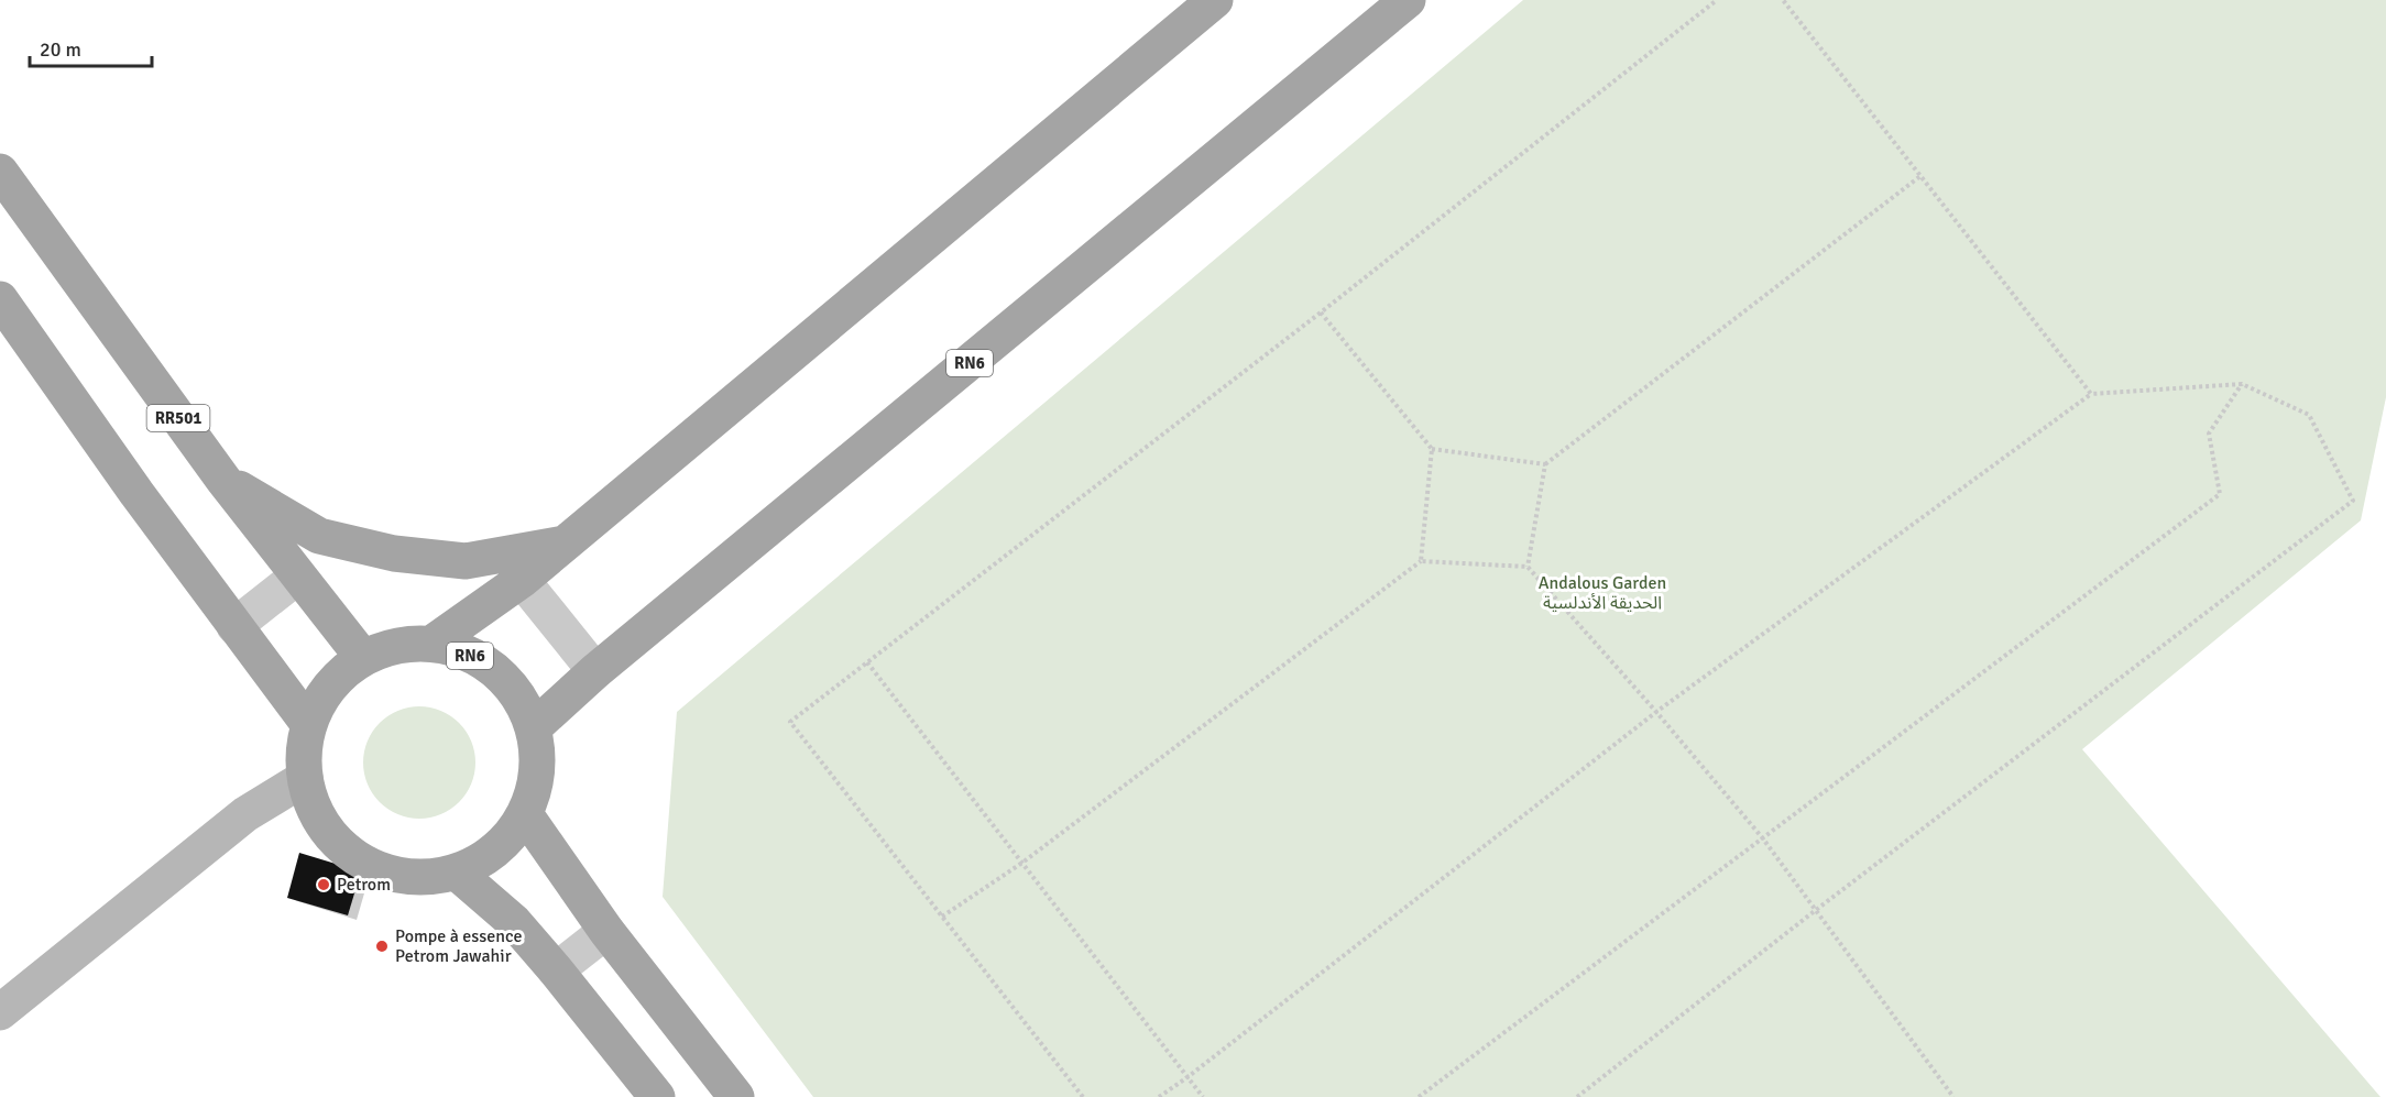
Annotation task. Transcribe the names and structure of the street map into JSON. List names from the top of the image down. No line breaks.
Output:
{"streets":{"main road":["RN6","RR501"]},"crossings":[["RN6","RR501"]],"parks":["Andalous Garden الحديقة الأندلسية"],"places":["Petrom","Pompe à essence Petrom Jawahir"],"scale_bar":"20 m"}
